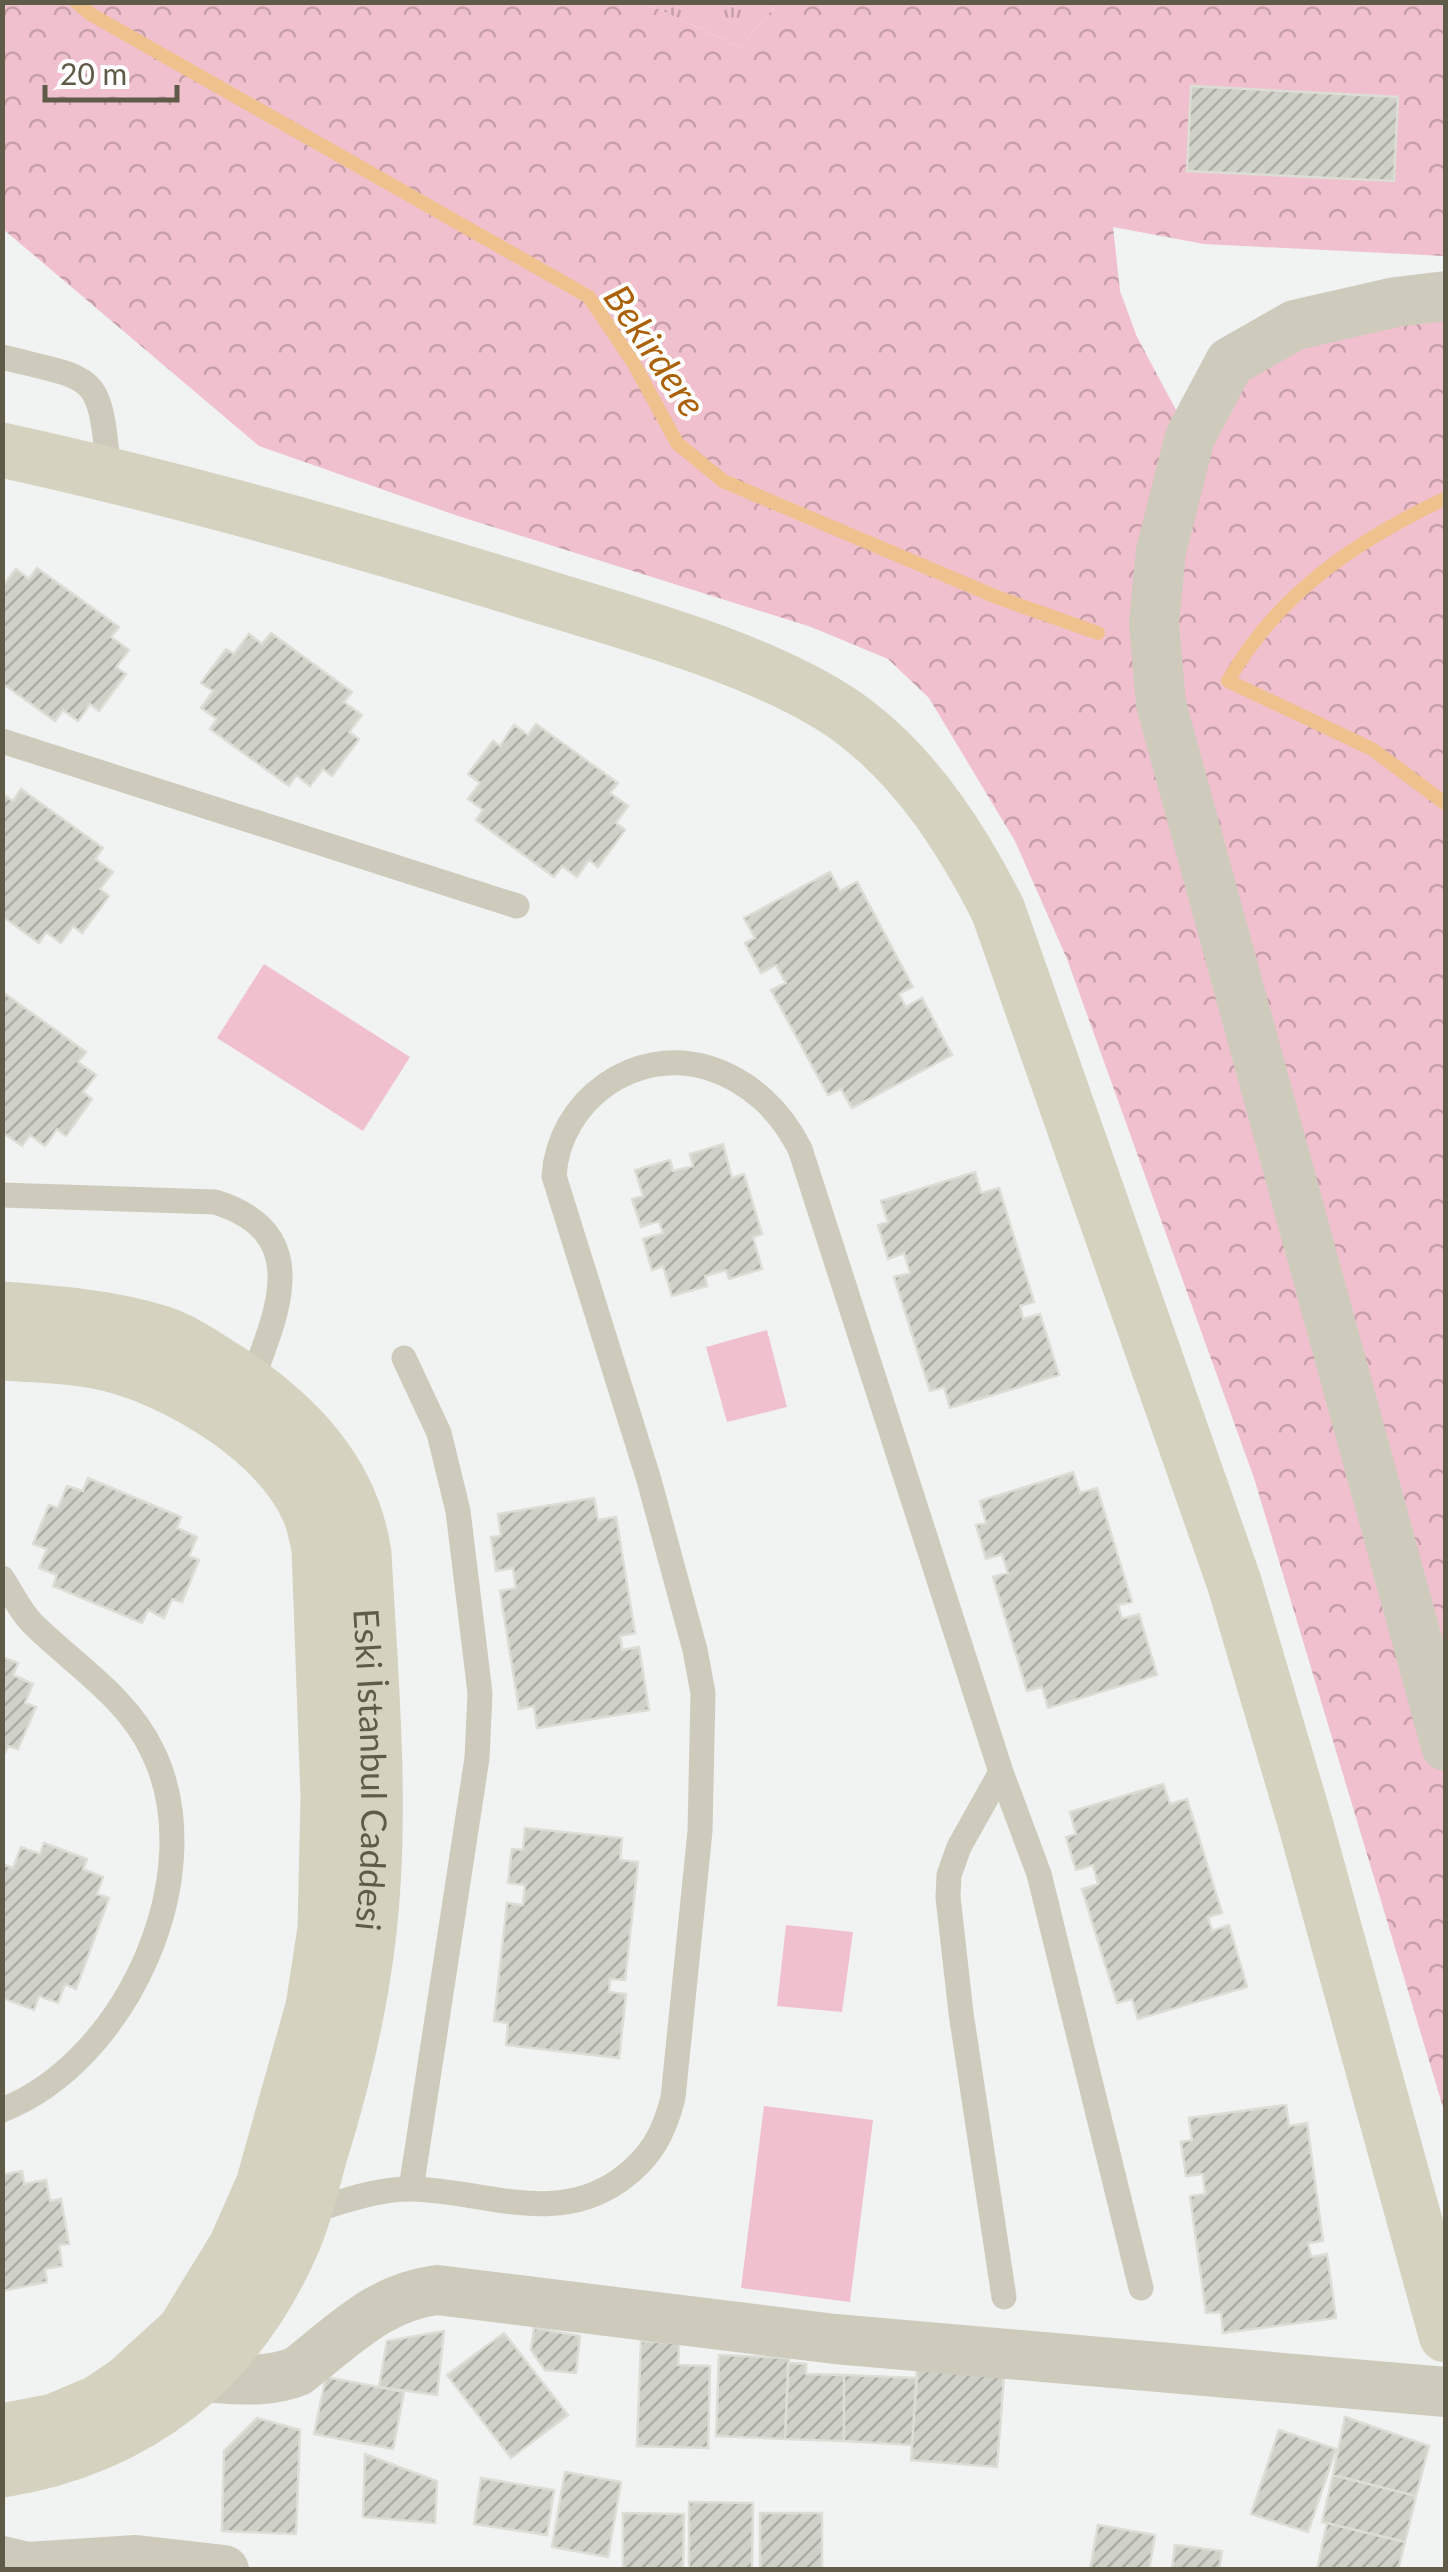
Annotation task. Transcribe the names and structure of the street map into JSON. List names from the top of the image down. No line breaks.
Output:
{"streets":{"main road":["Eski İstanbul Caddesi"]},"water":["Bekirdere"],"scale_bar":"20 m"}
